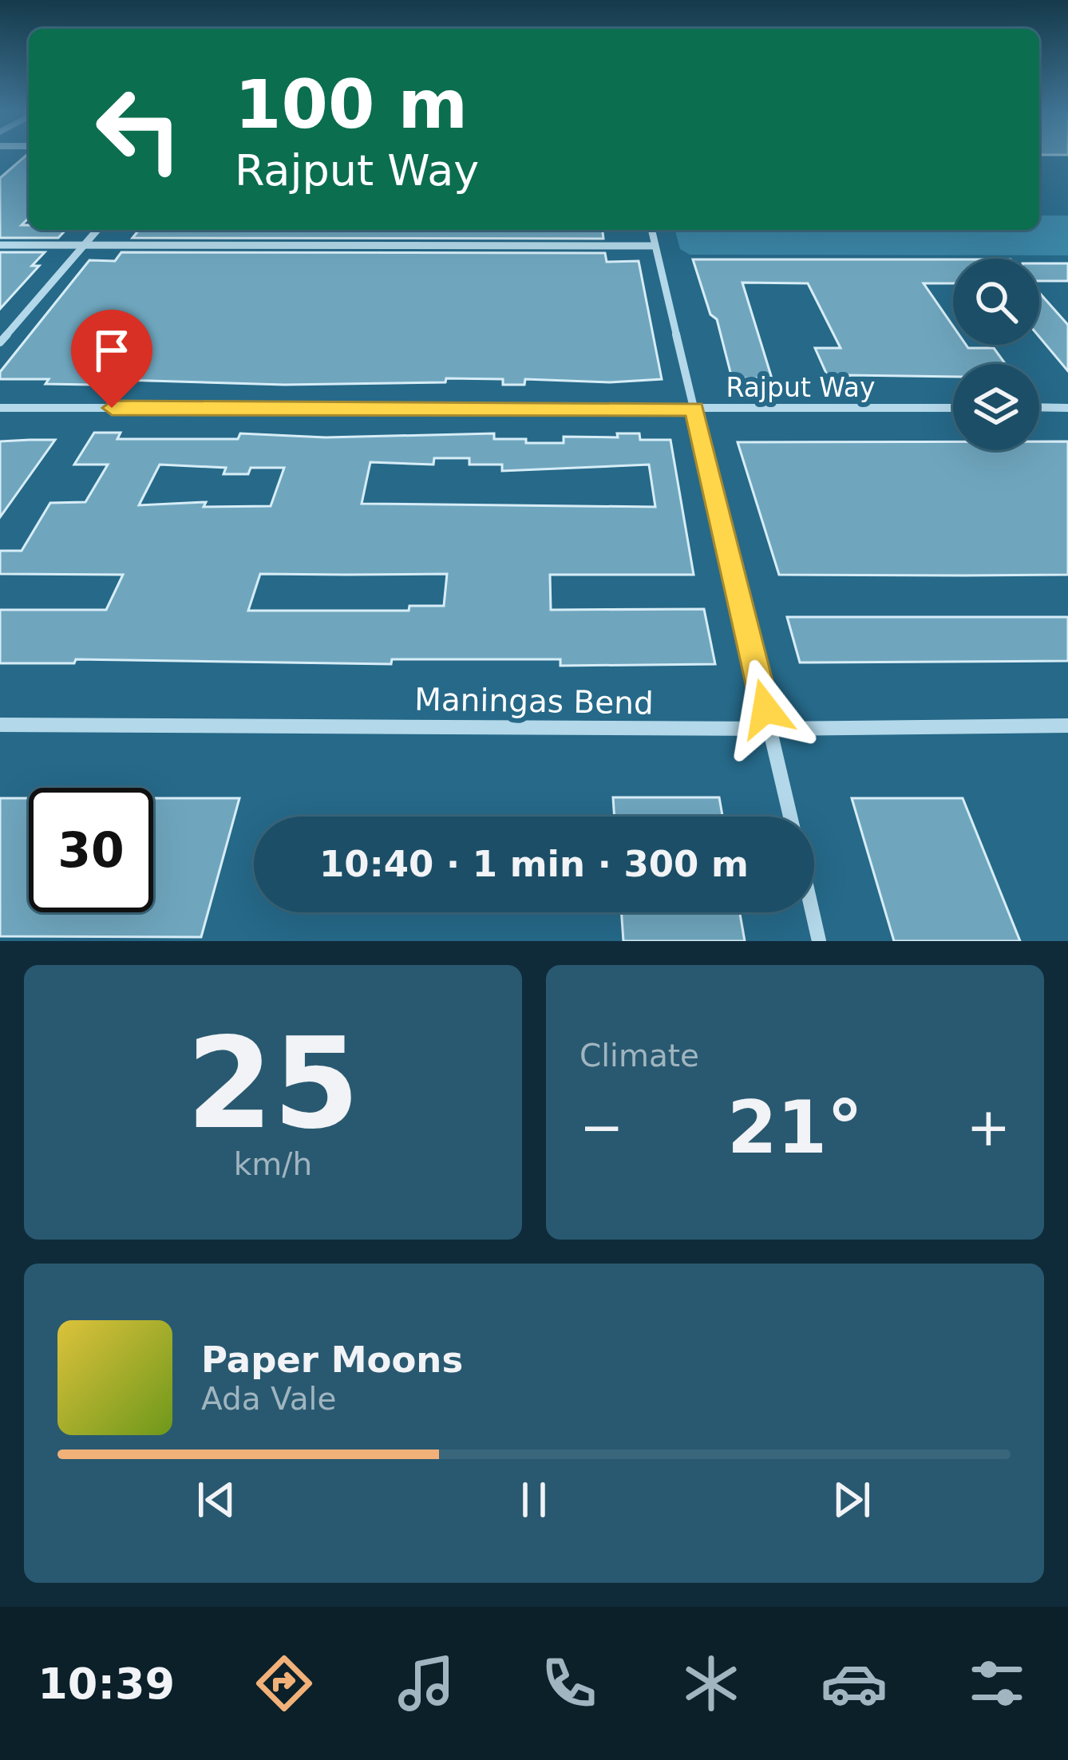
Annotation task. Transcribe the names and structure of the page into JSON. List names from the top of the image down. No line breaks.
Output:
{"streets":{"street":["Rajput Way","Maningas Bend"]},"page":{"turn":["100 m","Rajput Way"],"limit":"30","trip":"10:40 · 1 min · 300 m","tile":[["25","km/h"],"Climate"],"heat":["−","21°","+"],"song":["Paper Moons","Ada Vale"],"tabs":"10:39"}}
